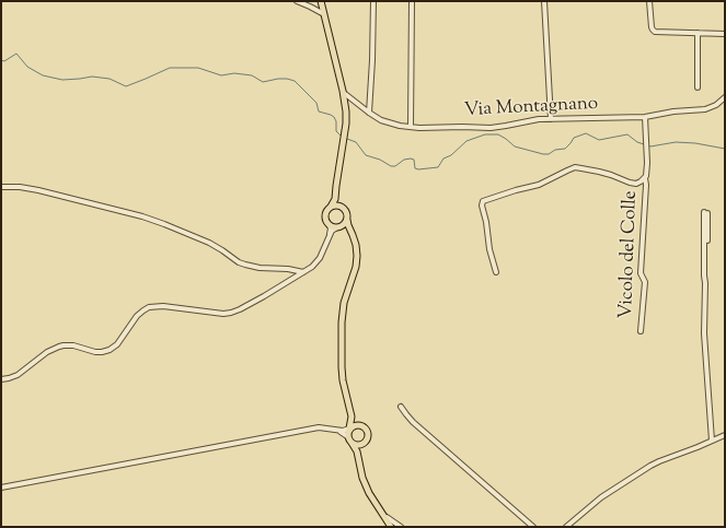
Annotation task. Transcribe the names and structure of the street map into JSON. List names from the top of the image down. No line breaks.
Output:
{"streets":{"street":["Via Montagnano","Vicolo del Colle"]},"crossings":[["Via Montagnano","Vicolo del Colle"]]}
